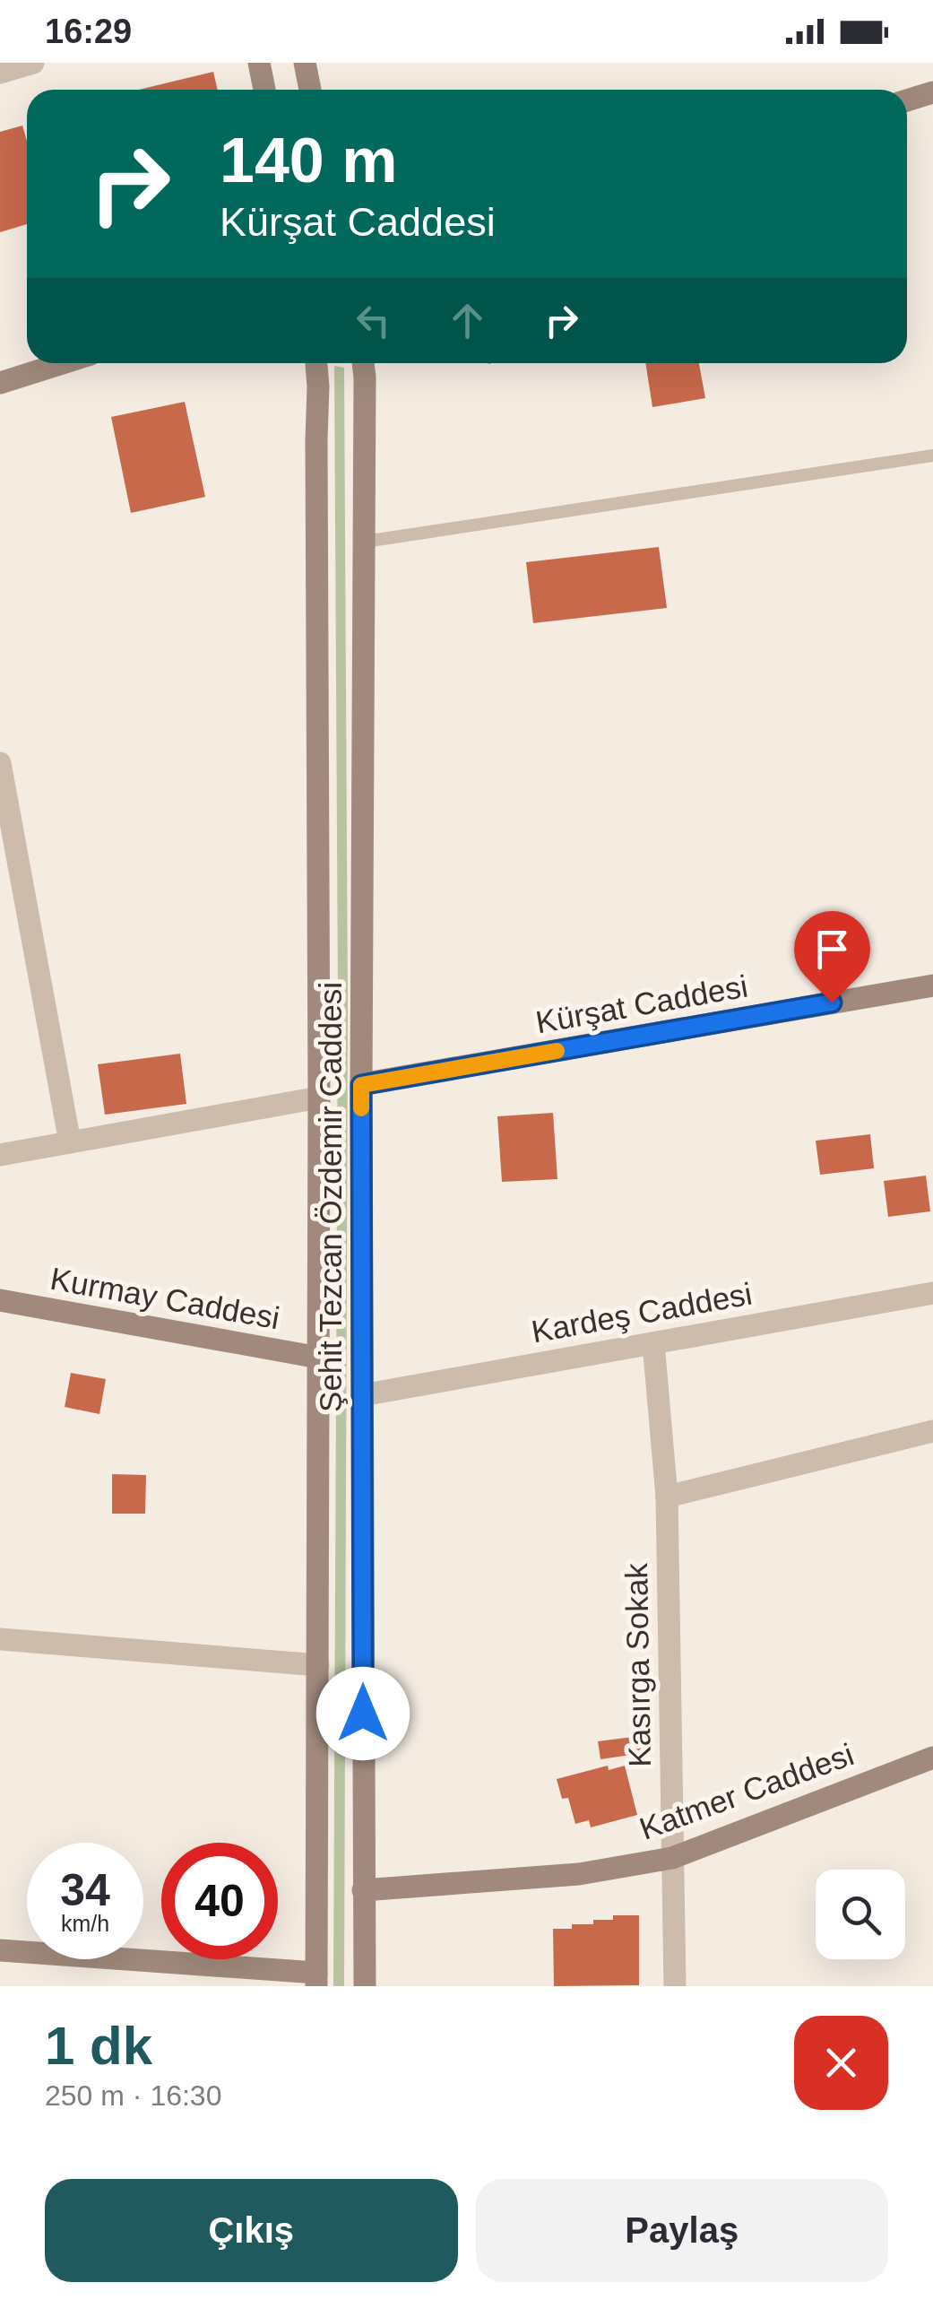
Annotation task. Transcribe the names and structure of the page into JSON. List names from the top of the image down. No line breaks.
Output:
{"streets":{"street":["Kürşat Caddesi","Şehit Tezcan Özdemir Caddesi","Kurmay Caddesi","Kardeş Caddesi","Kasırga Sokak","Katmer Caddesi"]},"crossings":[["Kürşat Caddesi","Şehit Tezcan Özdemir Caddesi"],["Şehit Tezcan Özdemir Caddesi","Kurmay Caddesi"],["Şehit Tezcan Özdemir Caddesi","Kardeş Caddesi"],["Şehit Tezcan Özdemir Caddesi","Katmer Caddesi"],["Kardeş Caddesi","Kasırga Sokak"],["Kasırga Sokak","Katmer Caddesi"]],"page":{"status":"16:29","turn":["140 m","Kürşat Caddesi"],"speed":"34 km/h","limit":"40","heading":["1 dk","250 m · 16:30"],"buttons":["Çıkış","Paylaş"]}}
